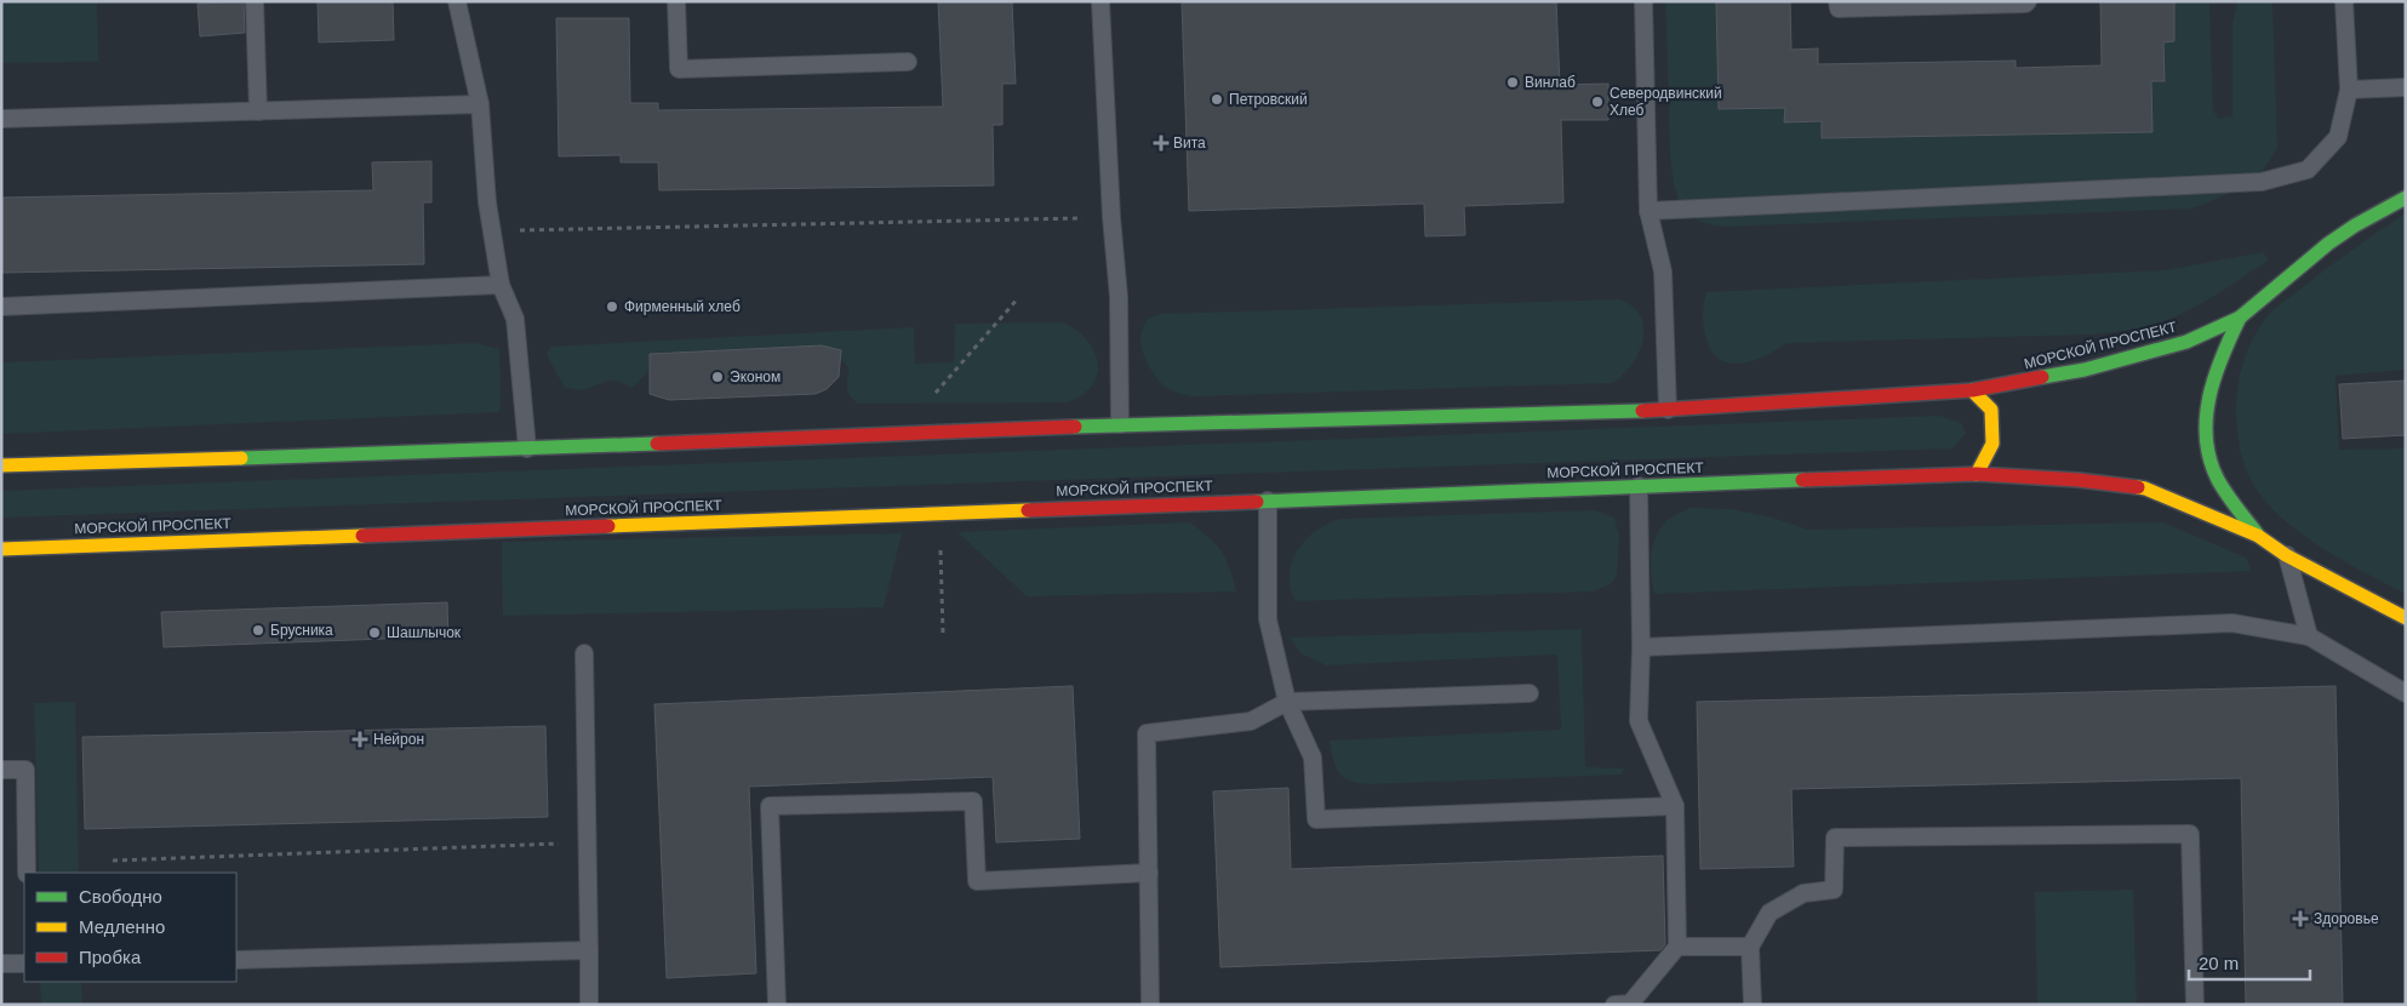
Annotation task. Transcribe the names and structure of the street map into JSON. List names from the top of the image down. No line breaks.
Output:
{"streets":{"main road":["МОРСКОЙ ПРОСПЕКТ"]},"places":{"other":["Винлаб","Петровский","Северодвинский Хлеб","Фирменный хлеб","Эконом","Брусника","Шашлычок"],"health":["Вита","Нейрон","Здоровье"]},"legend":["Свободно","Медленно","Пробка"],"scale_bar":"20 m"}
